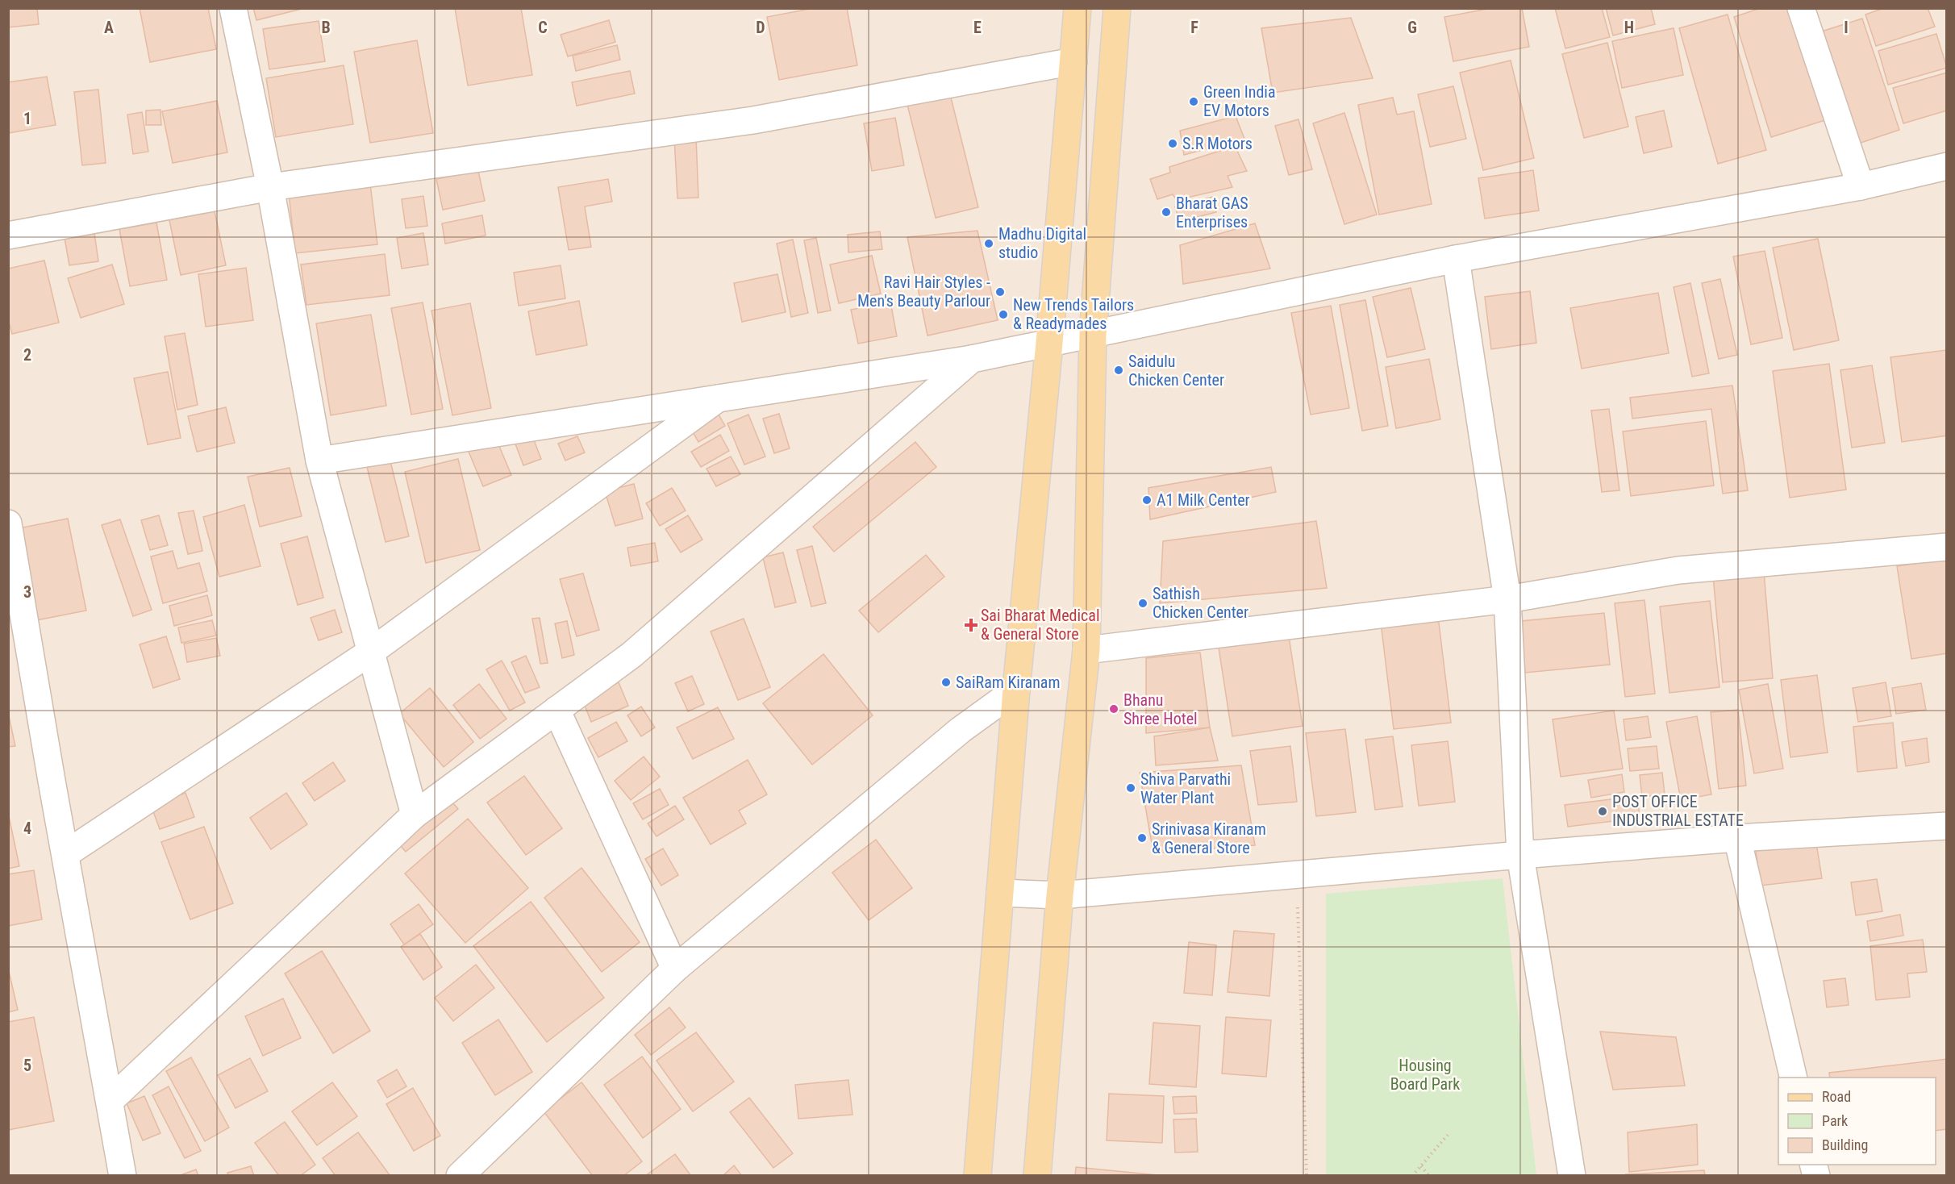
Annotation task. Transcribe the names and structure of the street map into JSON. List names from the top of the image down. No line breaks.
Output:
{"parks":["Housing Board Park"],"places":{"other":["Green India EV Motors","S.R Motors","Bharat GAS Enterprises","Madhu Digital studio","Ravi Hair Styles - Men's Beauty Parlour","New Trends Tailors & Readymades","Saidulu Chicken Center","A1 Milk Center","Sathish Chicken Center","SaiRam Kiranam","Bhanu Shree Hotel","Shiva Parvathi Water Plant","POST OFFICE INDUSTRIAL ESTATE","Srinivasa Kiranam & General Store"],"health":["Sai Bharat Medical & General Store"]},"legend":["Road","Park","Building"],"grid":{"columns":["A","B","C","D","E","F","G","H","I"],"rows":["1","2","3","4","5"]}}
